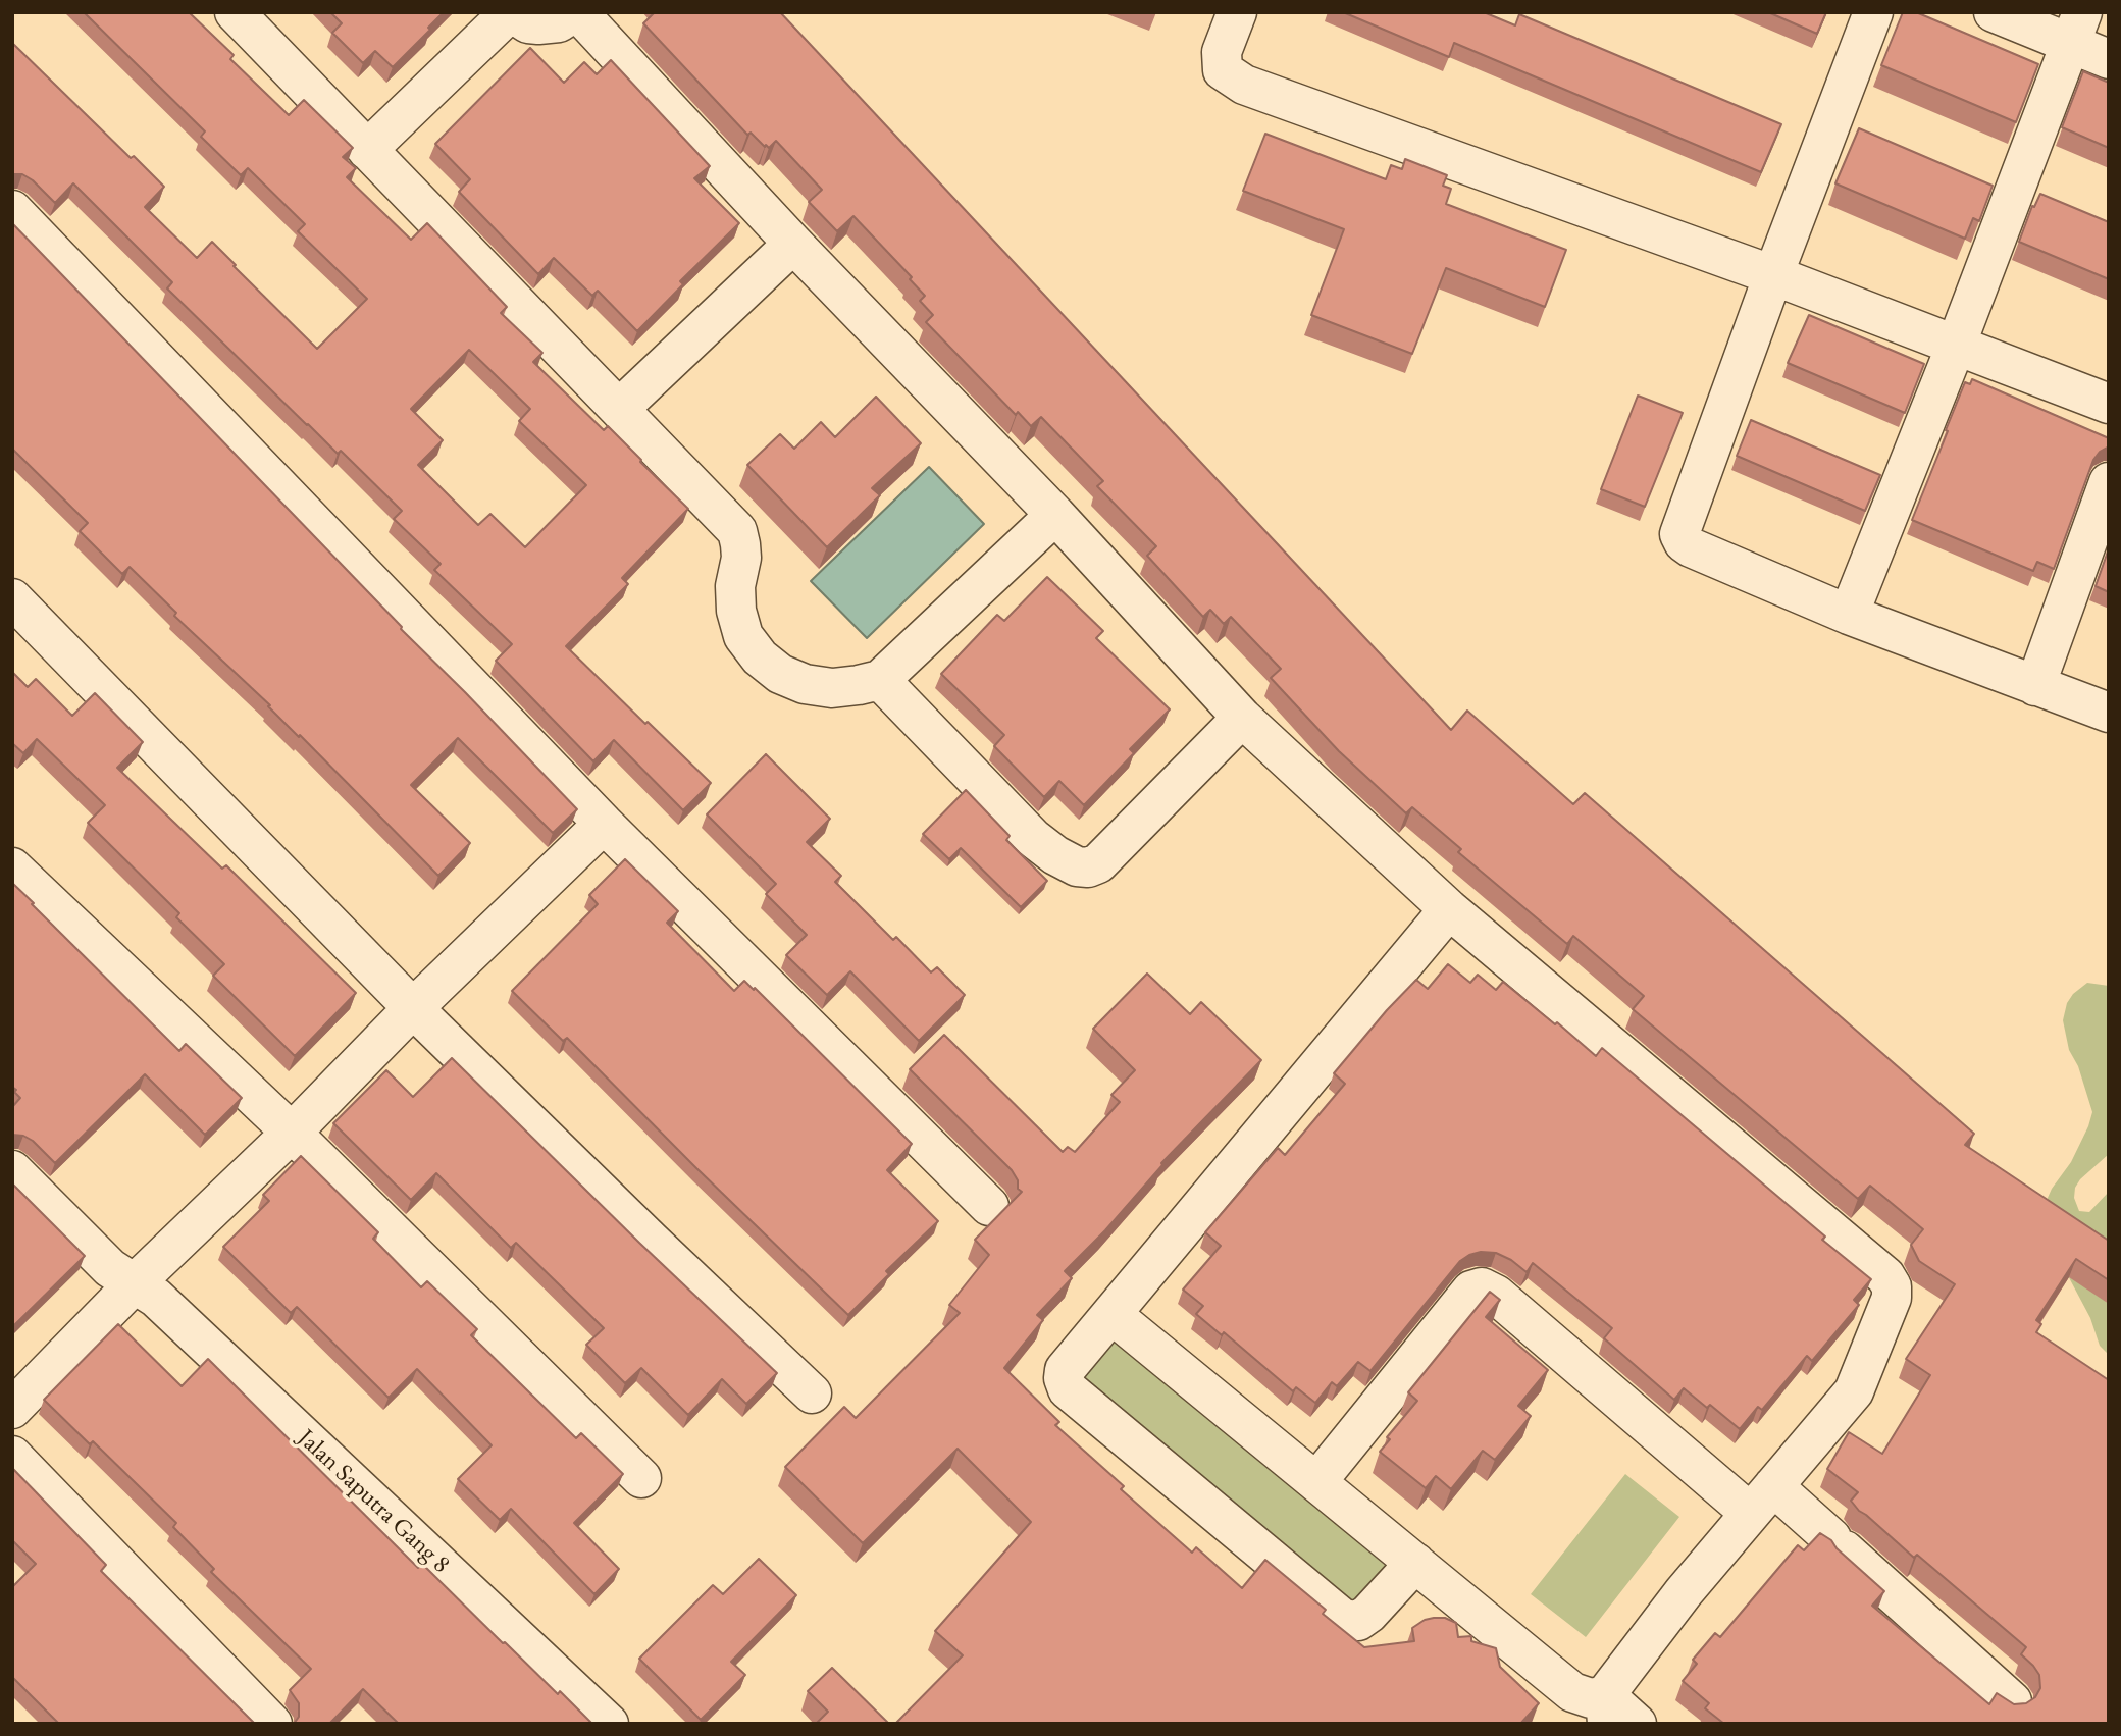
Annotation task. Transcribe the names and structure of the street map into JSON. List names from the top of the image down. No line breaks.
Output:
{"streets":{"street":["Jalan Saputra Gang 8"]}}
